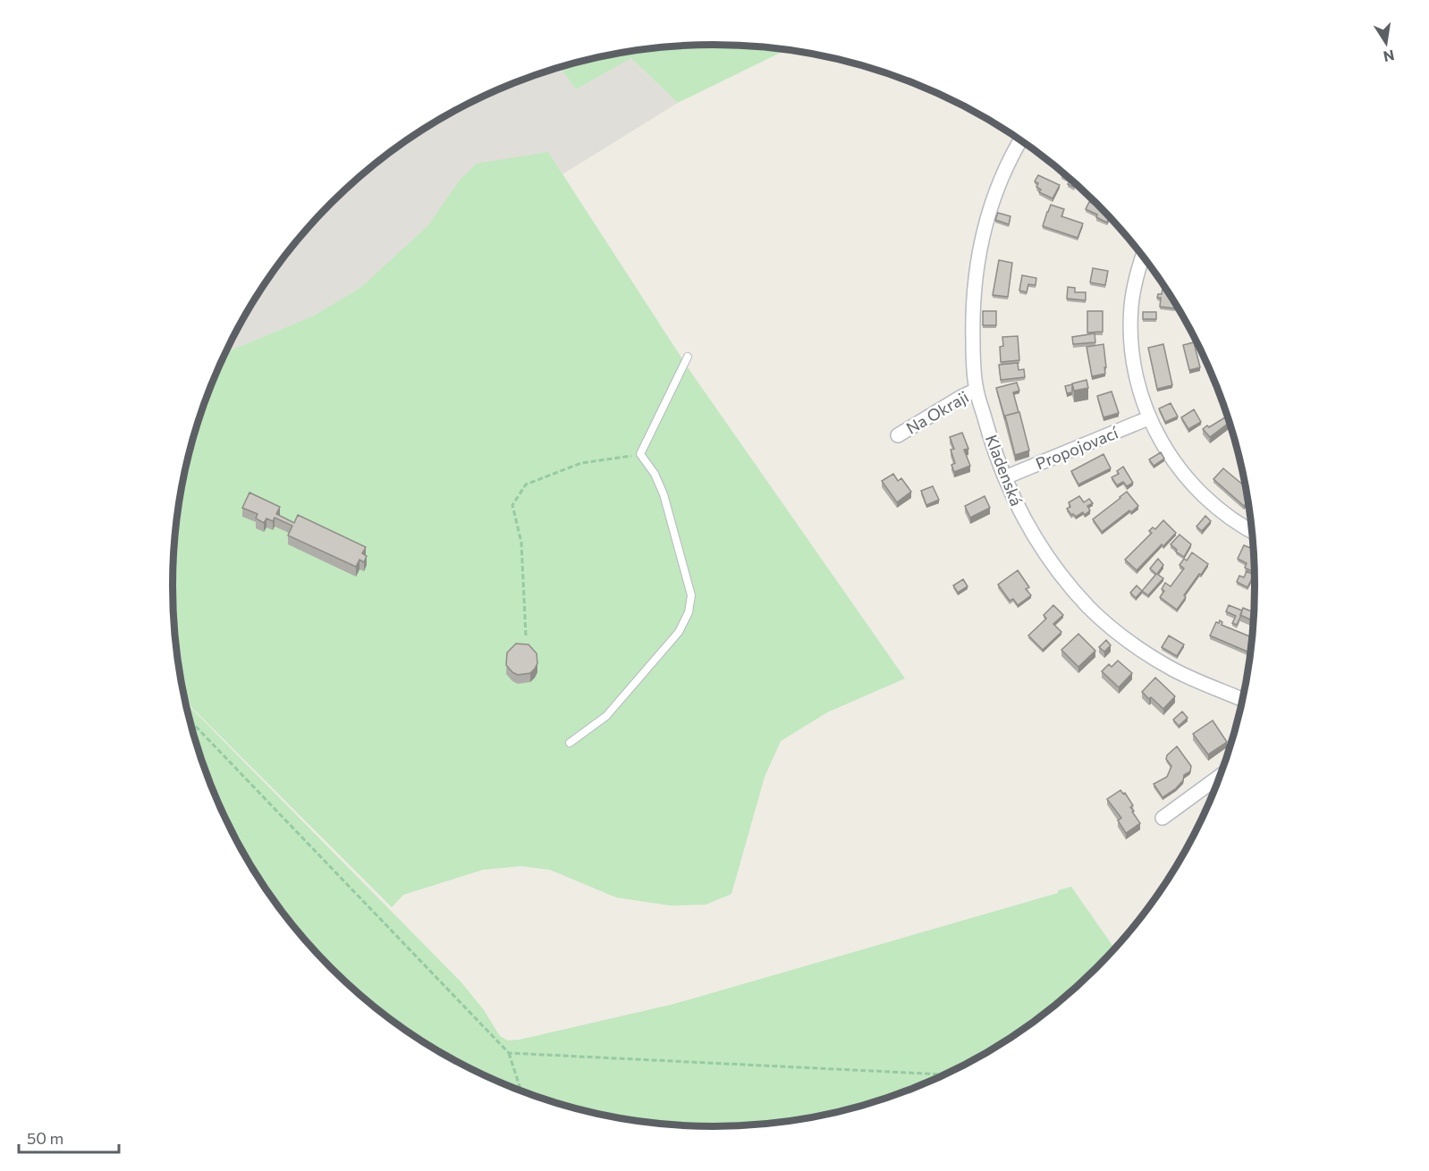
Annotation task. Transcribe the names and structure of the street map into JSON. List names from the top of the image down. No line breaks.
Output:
{"streets":{"street":["Na Okraji","Propojovací","Kladenská"]},"crossings":[["Na Okraji","Kladenská"],["Propojovací","Kladenská"]],"scale_bar":"50 m","north":"bottom"}
